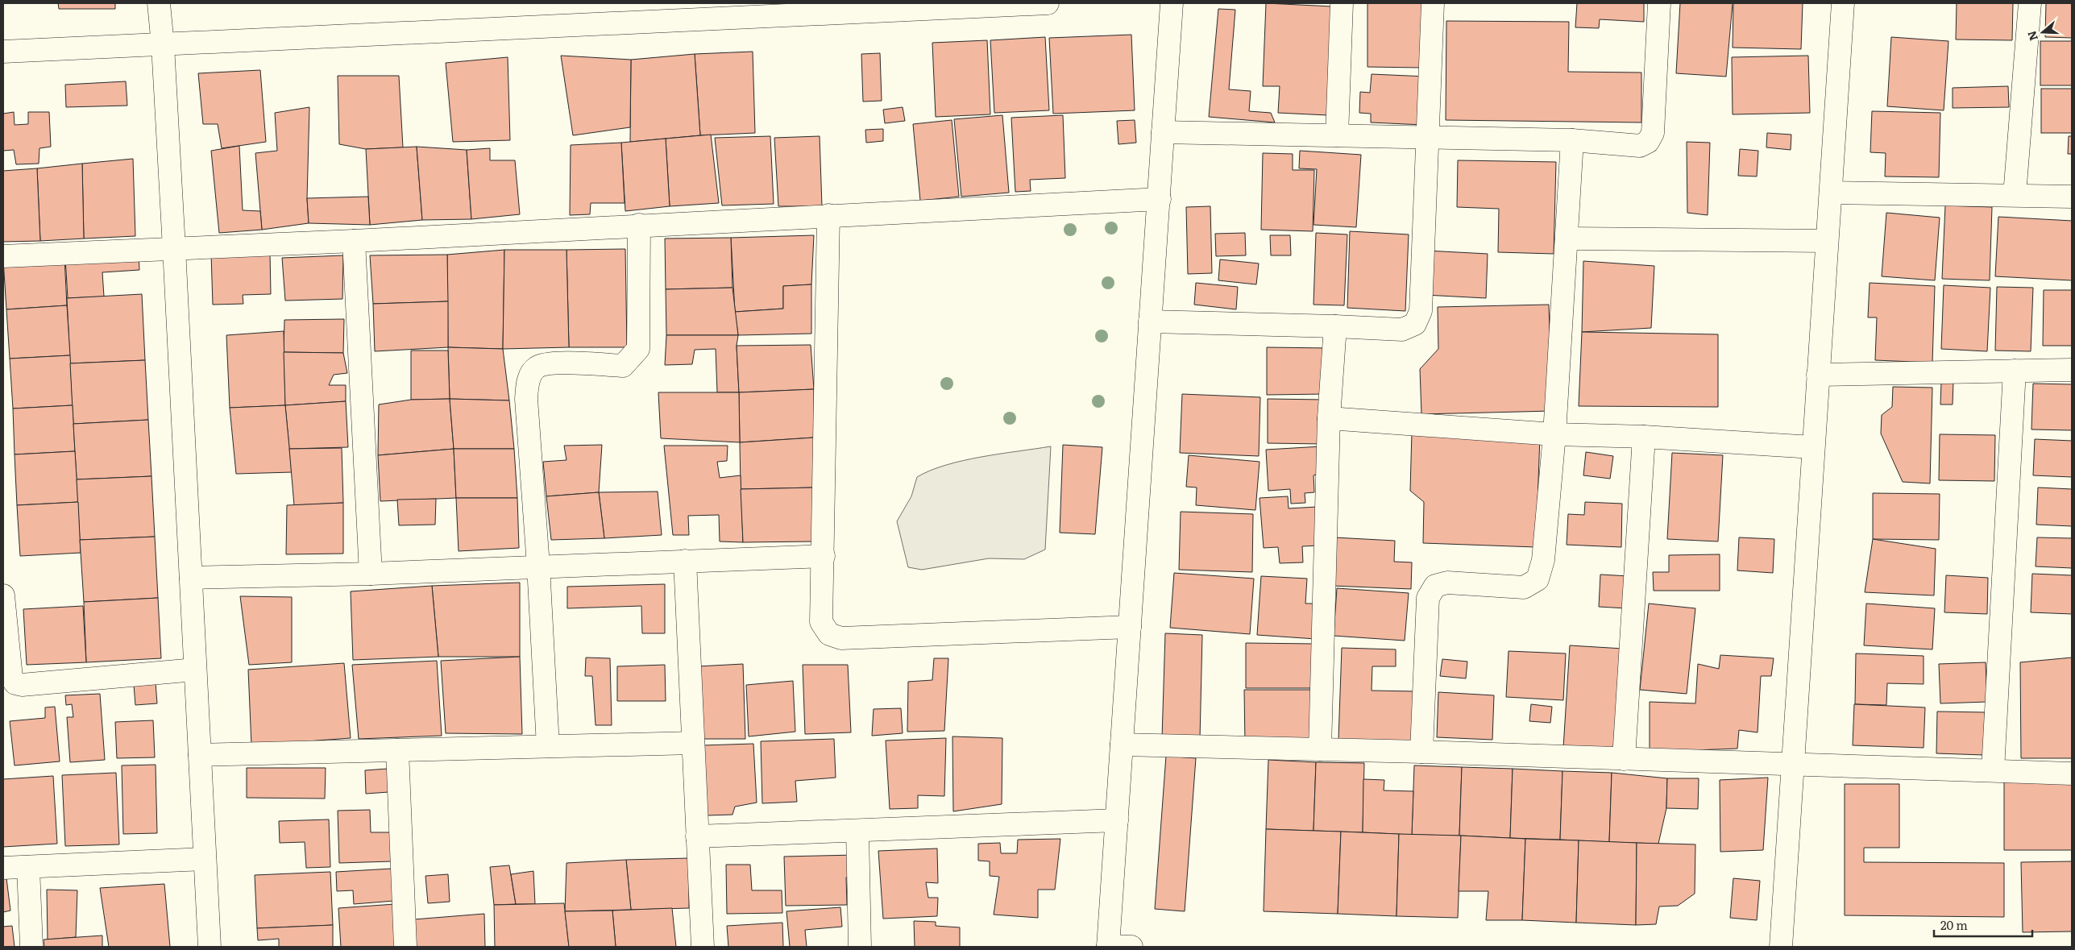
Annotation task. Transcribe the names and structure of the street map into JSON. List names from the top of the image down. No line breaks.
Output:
{"scale_bar":"20 m","north":"left"}
